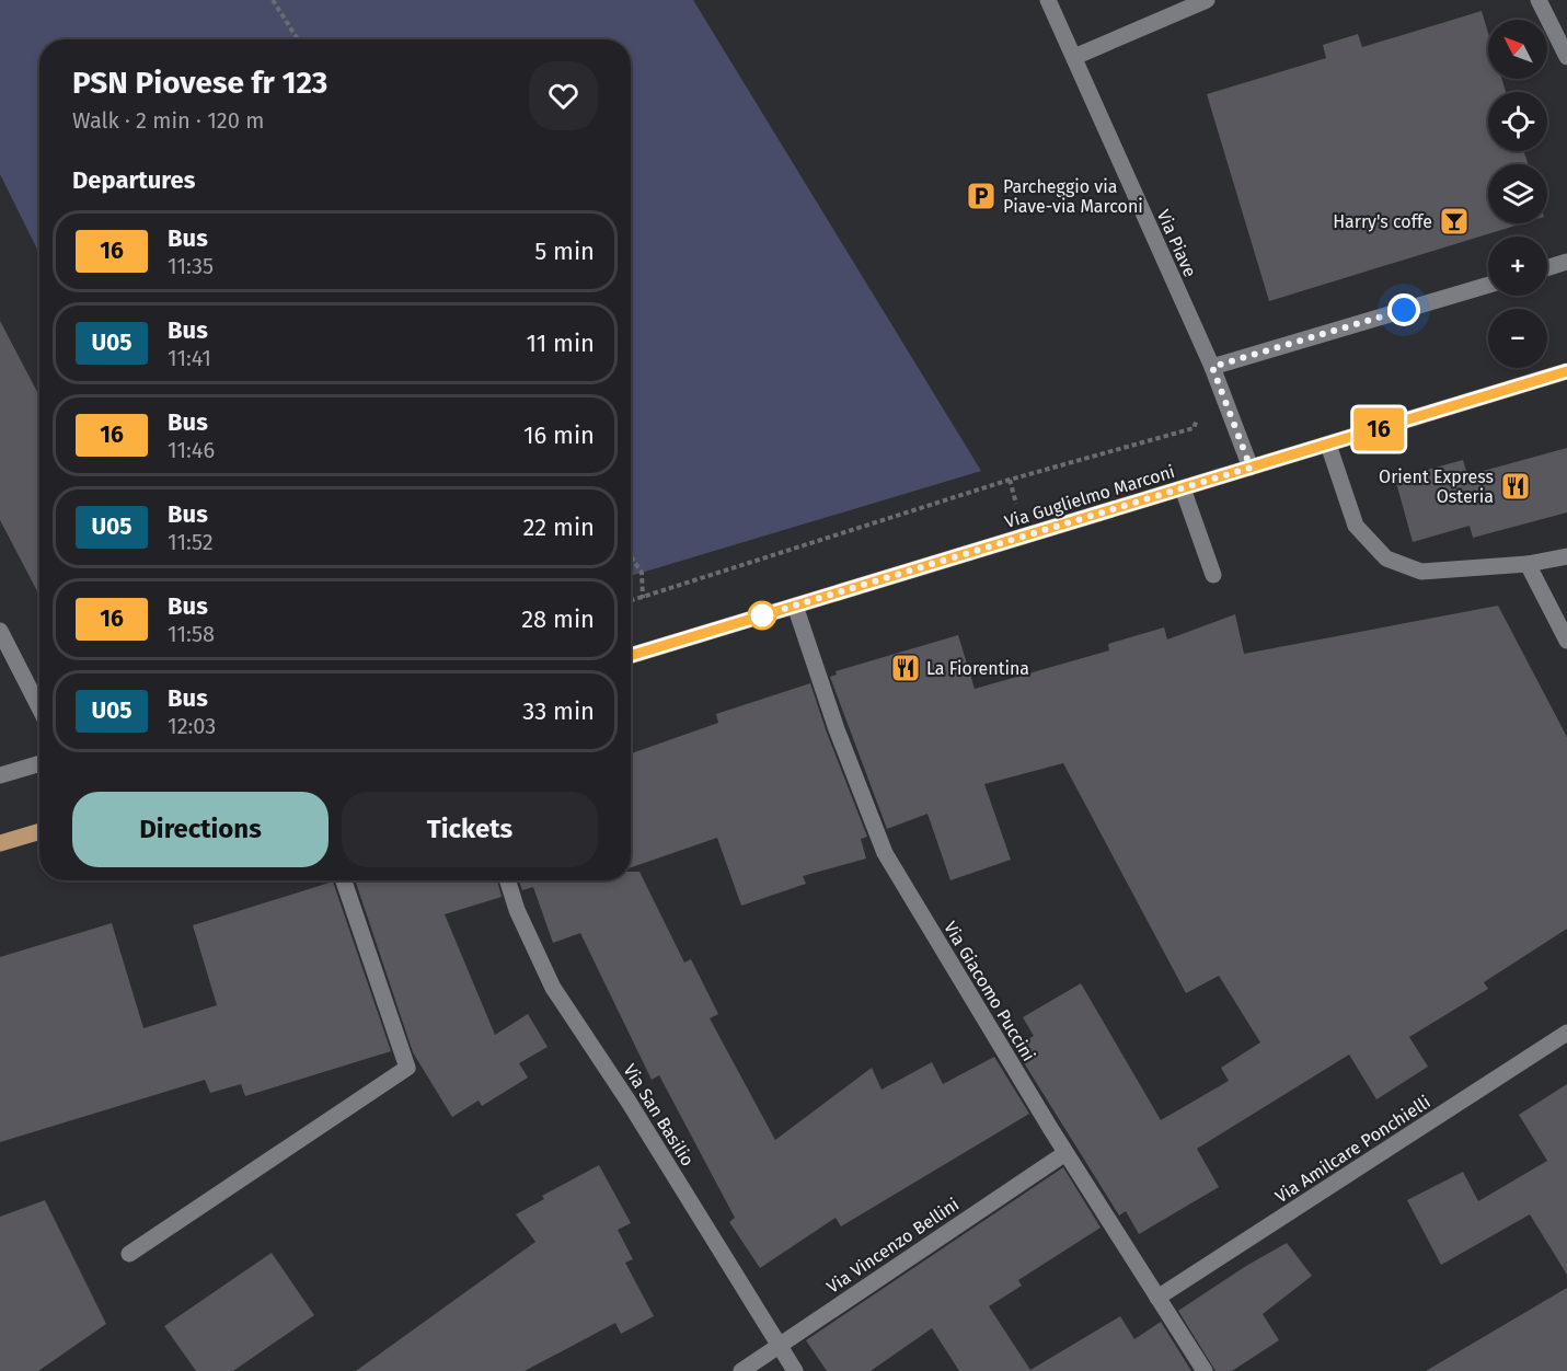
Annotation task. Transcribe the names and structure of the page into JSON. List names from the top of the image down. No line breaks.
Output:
{"streets":{"main road":["Via Guglielmo Marconi"],"street":["Via Piave","Via Giacomo Puccini","Via San Basilio","Via Amilcare Ponchielli","Via Vincenzo Bellini"]},"crossings":[["Via Piave","Via Guglielmo Marconi"],["Via Guglielmo Marconi","Via Giacomo Puccini"],["Via Giacomo Puccini","Via Amilcare Ponchielli"],["Via Giacomo Puccini","Via Vincenzo Bellini"],["Via San Basilio","Via Vincenzo Bellini"]],"places":{"parking":["Parcheggio via Piave-via Marconi"],"bar":["Harry's coffe"],"restaurant":["Orient Express Osteria","La Fiorentina"]},"lines":["bus line 16"],"north":"top left","page":{"on_map":"16","map_buttons":["+","−"],"heading":[["PSN Piovese fr 123","Walk · 2 min · 120 m"],"Departures"],"list":[{"mark":"16","name":"Bus","note":"11:35","value":"5 min"},{"mark":"U05","name":"Bus","note":"11:41","value":"11 min"},{"mark":"16","name":"Bus","note":"11:46","value":"16 min"},{"mark":"U05","name":"Bus","note":"11:52","value":"22 min"},{"mark":"16","name":"Bus","note":"11:58","value":"28 min"},{"mark":"U05","name":"Bus","note":"12:03","value":"33 min"}],"buttons":["Directions","Tickets"]}}
